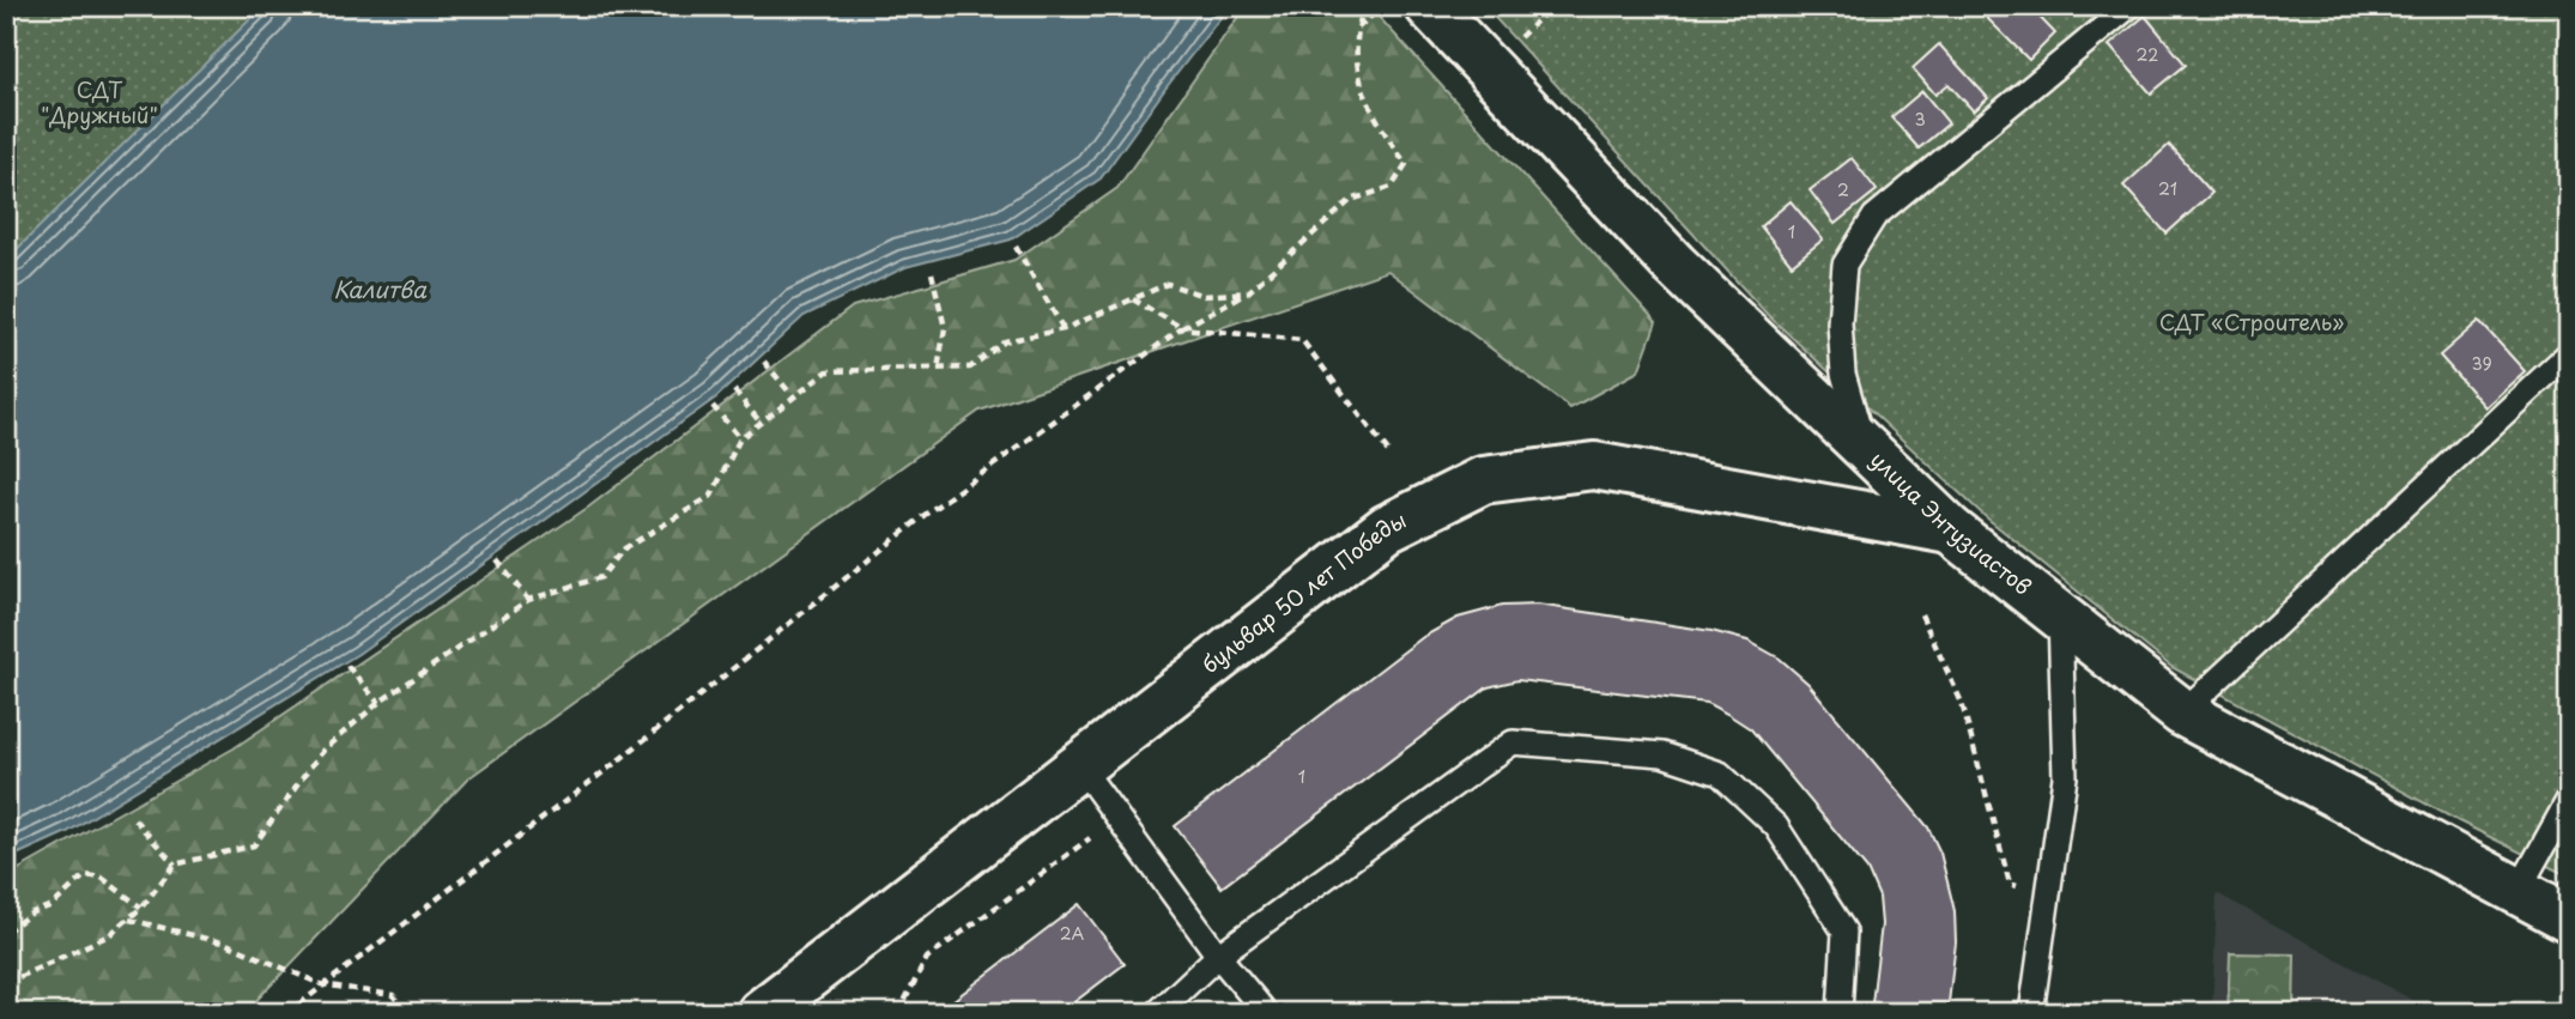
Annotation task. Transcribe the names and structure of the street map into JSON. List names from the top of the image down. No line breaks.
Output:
{"streets":{"main road":["улица Энтузиастов","бульвар 50 лет Победы"]},"crossings":[["улица Энтузиастов","бульвар 50 лет Победы"]],"water":["Калитва"],"parks":["СДТ \"Дружный\"","СДТ «Строитель»"],"house_numbers":["22","3","21","2","1","39","1","2А"]}
